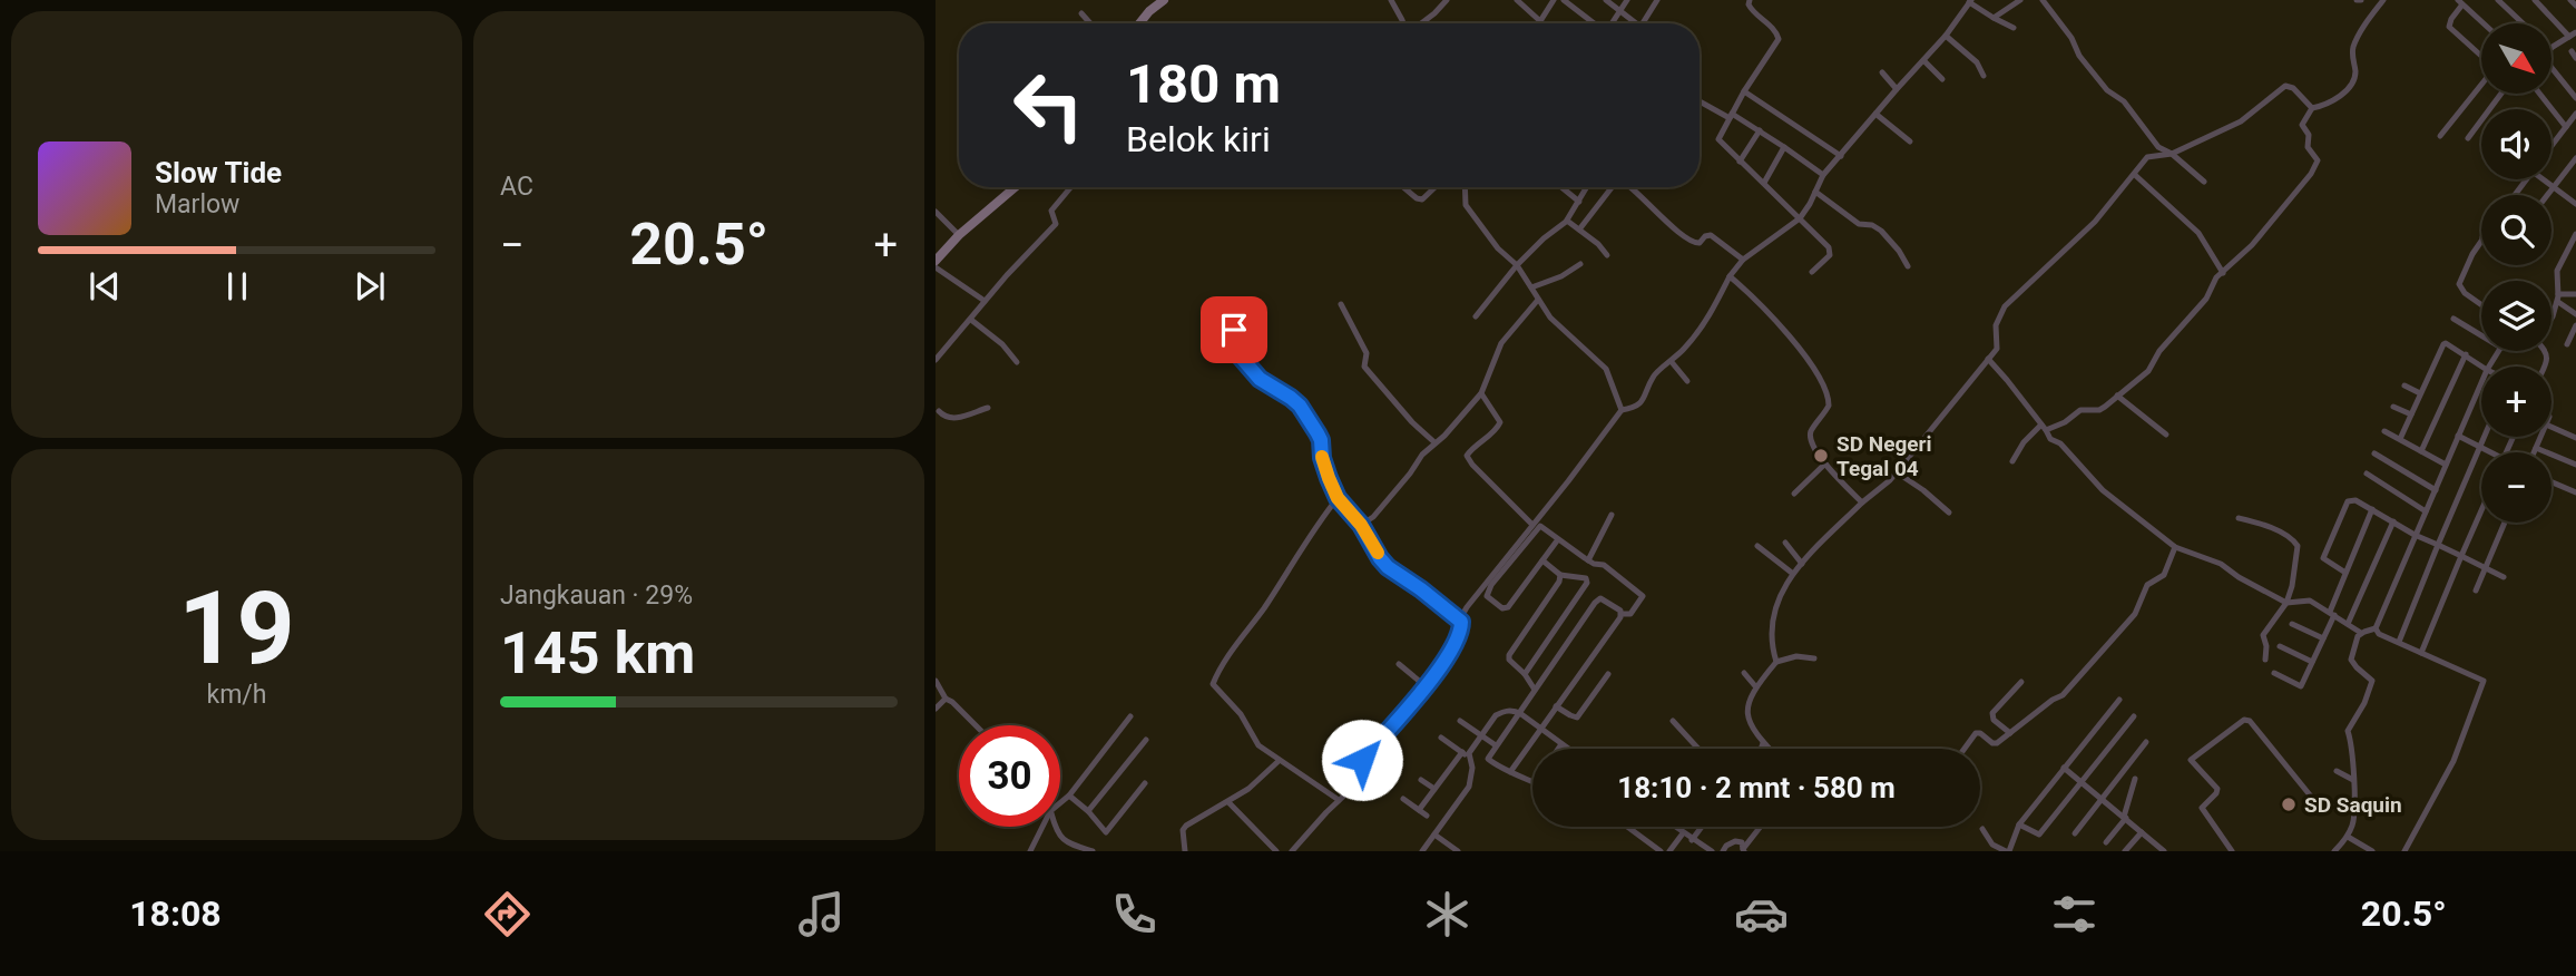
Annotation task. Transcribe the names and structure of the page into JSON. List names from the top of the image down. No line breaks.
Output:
{"places":["SD Negeri Tegal 04","SD Saquin"],"north":"bottom right","page":{"tile":["AC",["19","km/h"],["Jangkauan · 29%","145 km"]],"map_buttons":["+","−"],"turn":["180 m","Belok kiri"],"song":["Slow Tide","Marlow"],"heat":["−","20.5°","+"],"limit":"30","trip":"18:10 · 2 mnt · 580 m","tabs":["18:08","20.5°"]}}
